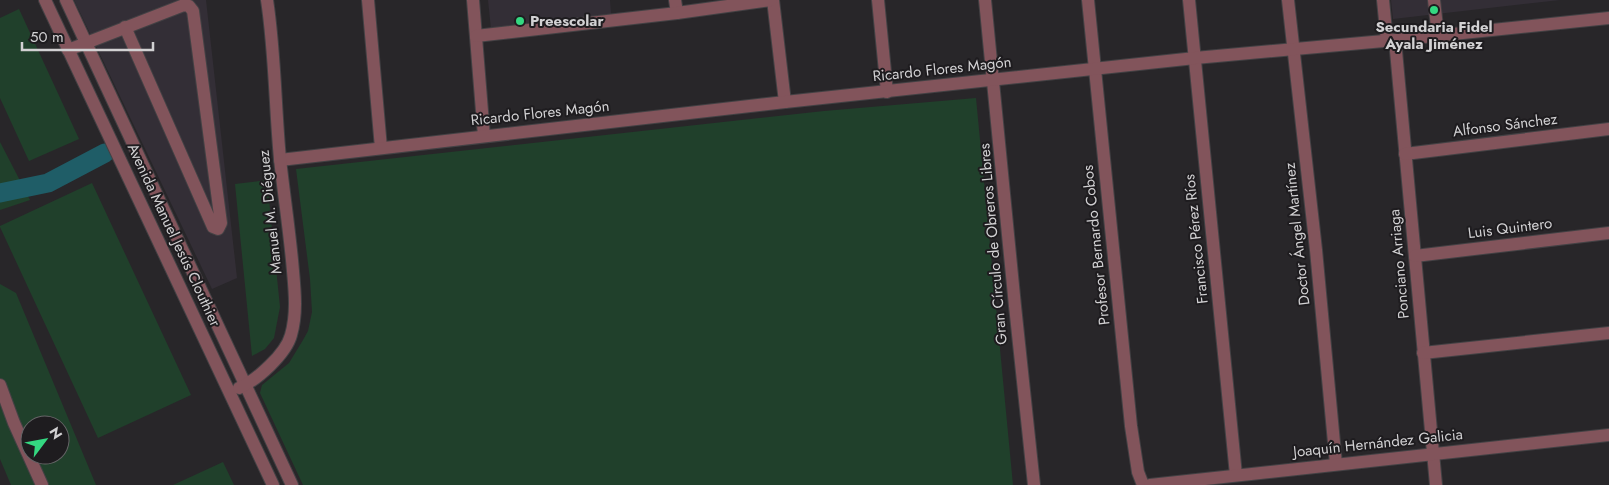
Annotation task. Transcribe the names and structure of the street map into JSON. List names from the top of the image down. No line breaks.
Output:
{"streets":{"street":["Ricardo Flores Magón","Alfonso Sánchez","Manuel M. Diéguez","Luis Quintero","Doctor Ángel Martínez","Avenida Manuel Jesús Clouthier","Francisco Pérez Ríos","Gran Círculo de Obreros Libres","Profesor Bernardo Cobos","Ponciano Arriaga","Joaquín Hernández Galicia"]},"crossings":[["Ricardo Flores Magón","Manuel M. Diéguez"],["Ricardo Flores Magón","Doctor Ángel Martínez"],["Ricardo Flores Magón","Francisco Pérez Ríos"],["Ricardo Flores Magón","Gran Círculo de Obreros Libres"],["Ricardo Flores Magón","Profesor Bernardo Cobos"],["Ricardo Flores Magón","Ponciano Arriaga"],["Alfonso Sánchez","Ponciano Arriaga"],["Manuel M. Diéguez","Avenida Manuel Jesús Clouthier"],["Luis Quintero","Ponciano Arriaga"],["Doctor Ángel Martínez","Joaquín Hernández Galicia"],["Francisco Pérez Ríos","Joaquín Hernández Galicia"],["Ponciano Arriaga","Joaquín Hernández Galicia"]],"places":["Secundaria Fidel Ayala Jiménez","Preescolar"],"scale_bar":"50 m","north":"top right"}
